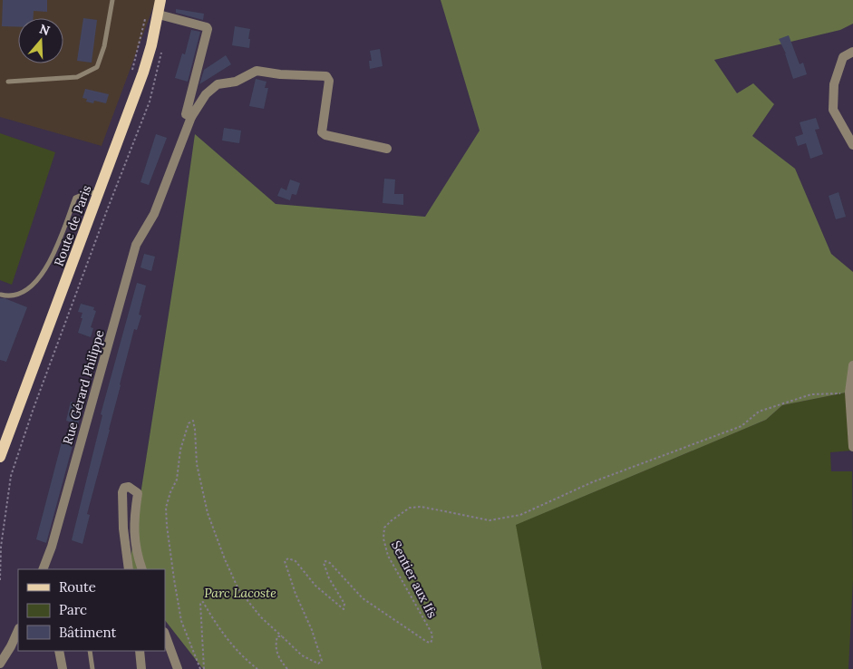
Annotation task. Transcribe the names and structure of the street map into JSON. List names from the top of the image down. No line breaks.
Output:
{"streets":{"main road":["Route de Paris"],"street":["Rue Gérard Philippe"],"path":["Sentier aux Ifs"]},"parks":["Parc Lacoste"],"legend":["Route","Parc","Bâtiment"],"north":"top"}
